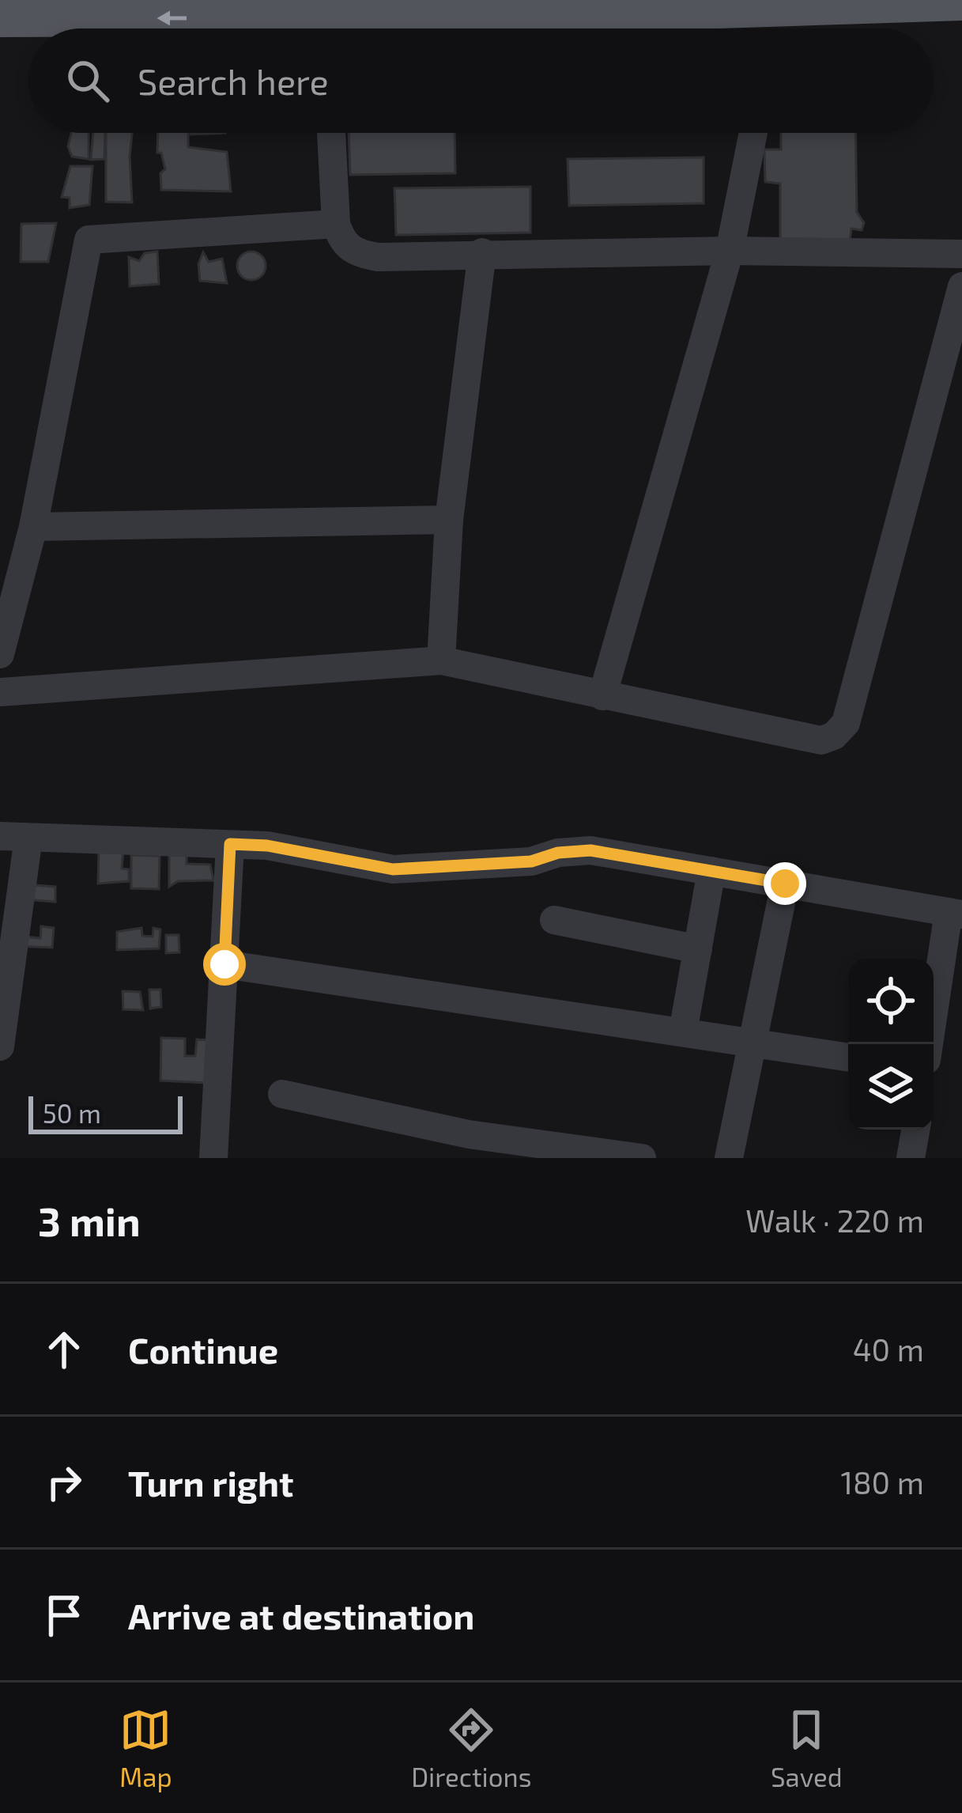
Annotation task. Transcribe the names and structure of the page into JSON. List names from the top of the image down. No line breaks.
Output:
{"scale_bar":"50 m","page":{"search":"Search here","scale":"50 m","heading":["3 min","Walk · 220 m"],"list":[["Continue","40 m"],["Turn right","180 m"],"Arrive at destination"],"nav":["Map","Directions","Saved"]}}
